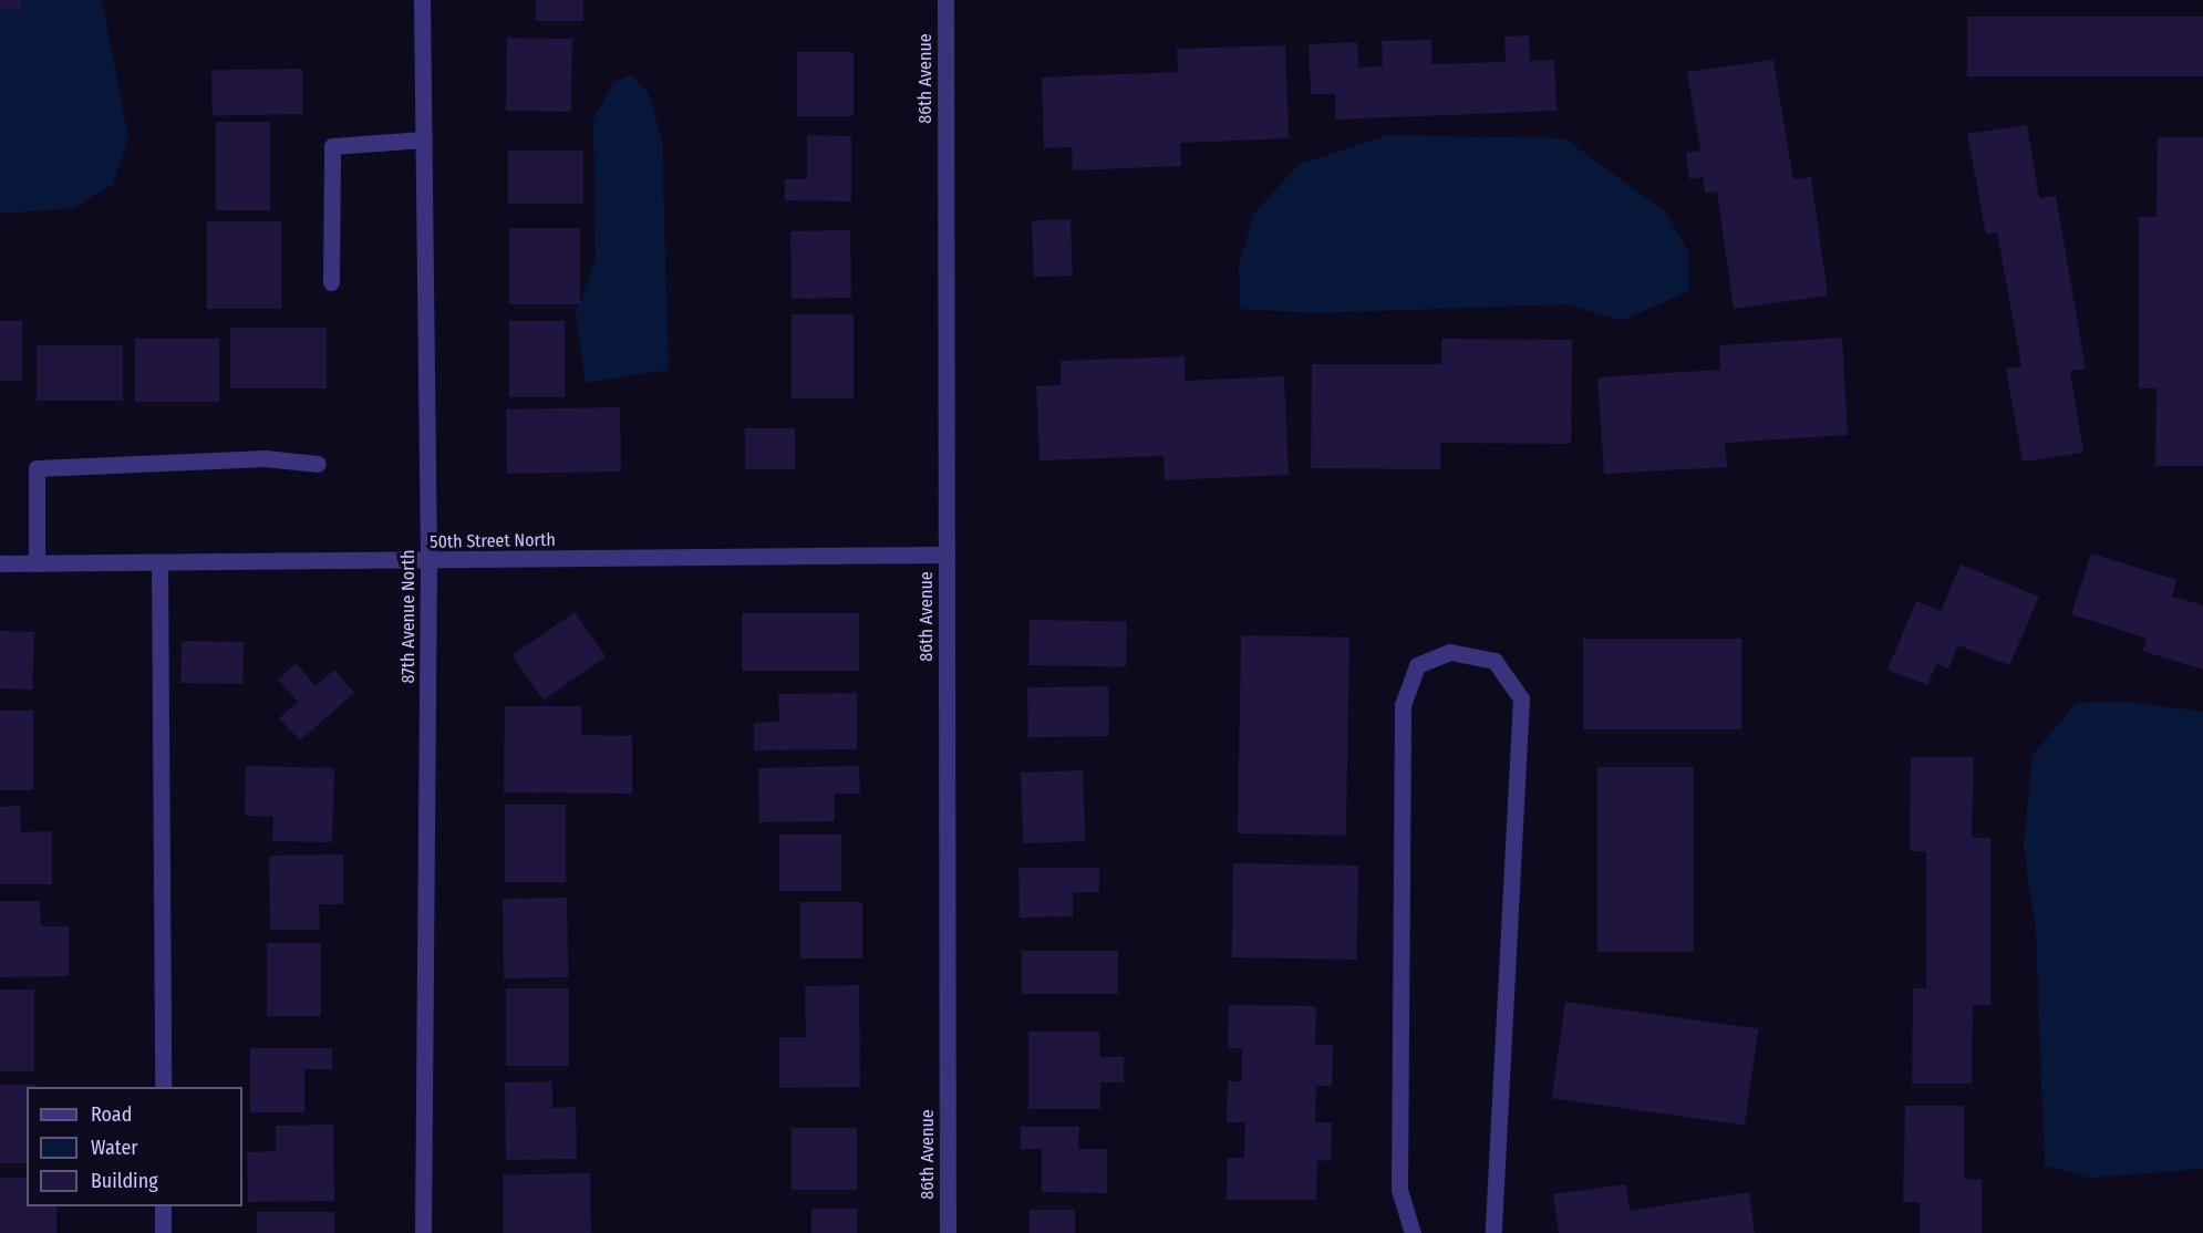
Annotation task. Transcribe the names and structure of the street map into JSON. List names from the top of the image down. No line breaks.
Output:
{"streets":{"street":["86th Avenue","50th Street North","87th Avenue North"]},"crossings":[["86th Avenue","50th Street North"],["50th Street North","87th Avenue North"]],"legend":["Road","Water","Building"]}
